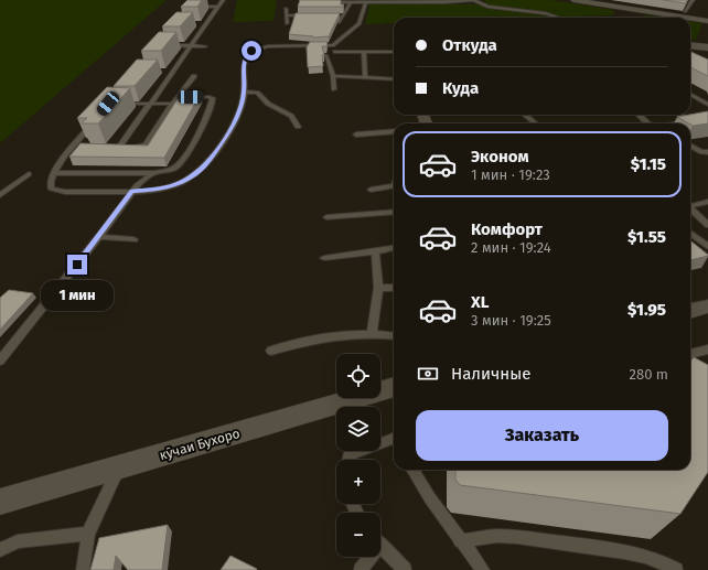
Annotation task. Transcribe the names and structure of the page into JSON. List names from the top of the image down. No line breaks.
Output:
{"streets":{"street":["кӯчаи Бухоро"]},"page":{"banner":["Откуда","Куда"],"list":[{"name":"Эконом","note":"1 мин · 19:23","value":"$1.15"},{"name":"Комфорт","note":"2 мин · 19:24","value":"$1.55"},{"name":"XL","note":"3 мин · 19:25","value":"$1.95"}],"bubble":"1 мин","pay":["Наличные","280 m"],"map_buttons":["+","−"],"buttons":"Заказать"}}
